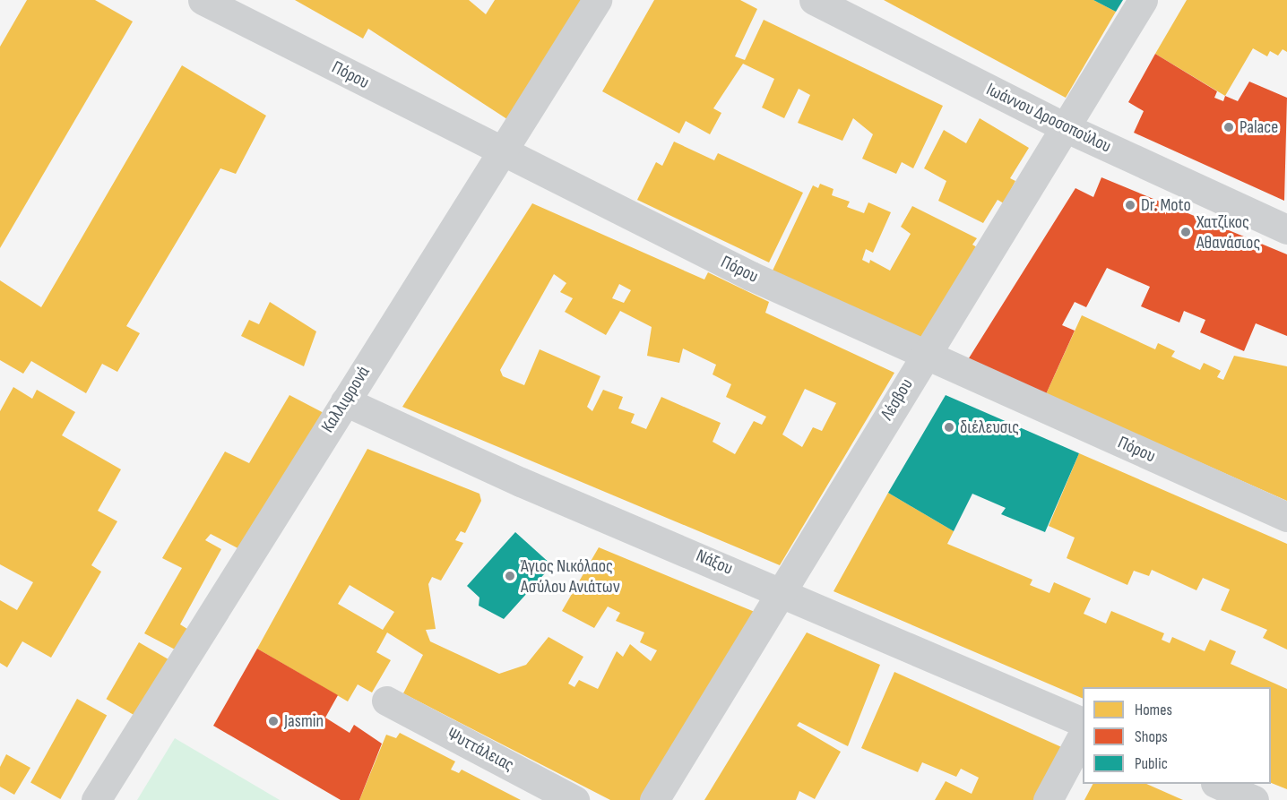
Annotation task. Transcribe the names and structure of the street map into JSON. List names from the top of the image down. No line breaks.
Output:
{"streets":{"street":["Πόρου","Ιωάννου Δροσοπούλου","Καλλιφρονά","Λέσβου","Νάξου","Ψυττάλειας"]},"crossings":[["Πόρου","Καλλιφρονά"],["Πόρου","Λέσβου"],["Ιωάννου Δροσοπούλου","Λέσβου"],["Καλλιφρονά","Νάξου"],["Λέσβου","Νάξου"]],"places":["Palace","Dr. Moto","Χατζίκος Αθανάσιος","διέλευσις","Άγιος Νικόλαος Ασύλου Ανιάτων","Jasmin"],"legend":["Homes","Shops","Public"]}
